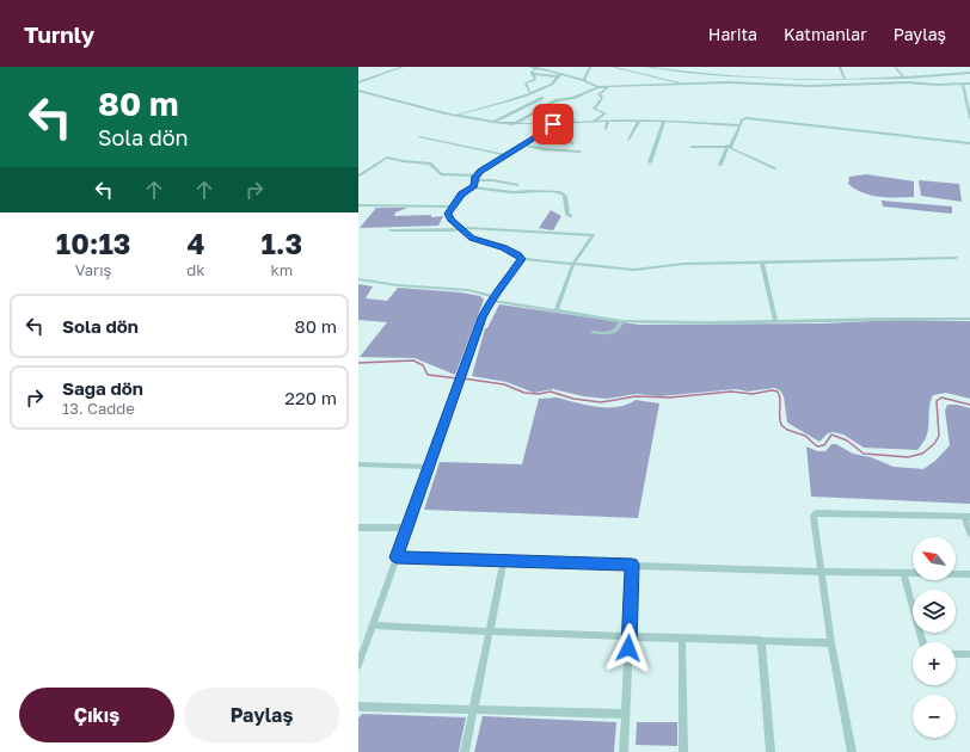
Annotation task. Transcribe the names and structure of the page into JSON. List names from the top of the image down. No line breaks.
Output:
{"north":"top left","page":{"header":"Turnly","nav":["Harita","Katmanlar","Paylaş"],"turn":["80 m","Sola dön"],"eta":["10:13","Varış","4","dk","1.3","km"],"list":[{"name":"Sola dön","value":"80 m"},{"name":"Sağa dön","note":"13. Cadde","value":"220 m"}],"map_buttons":["+","−"],"buttons":["Çıkış","Paylaş"]}}
